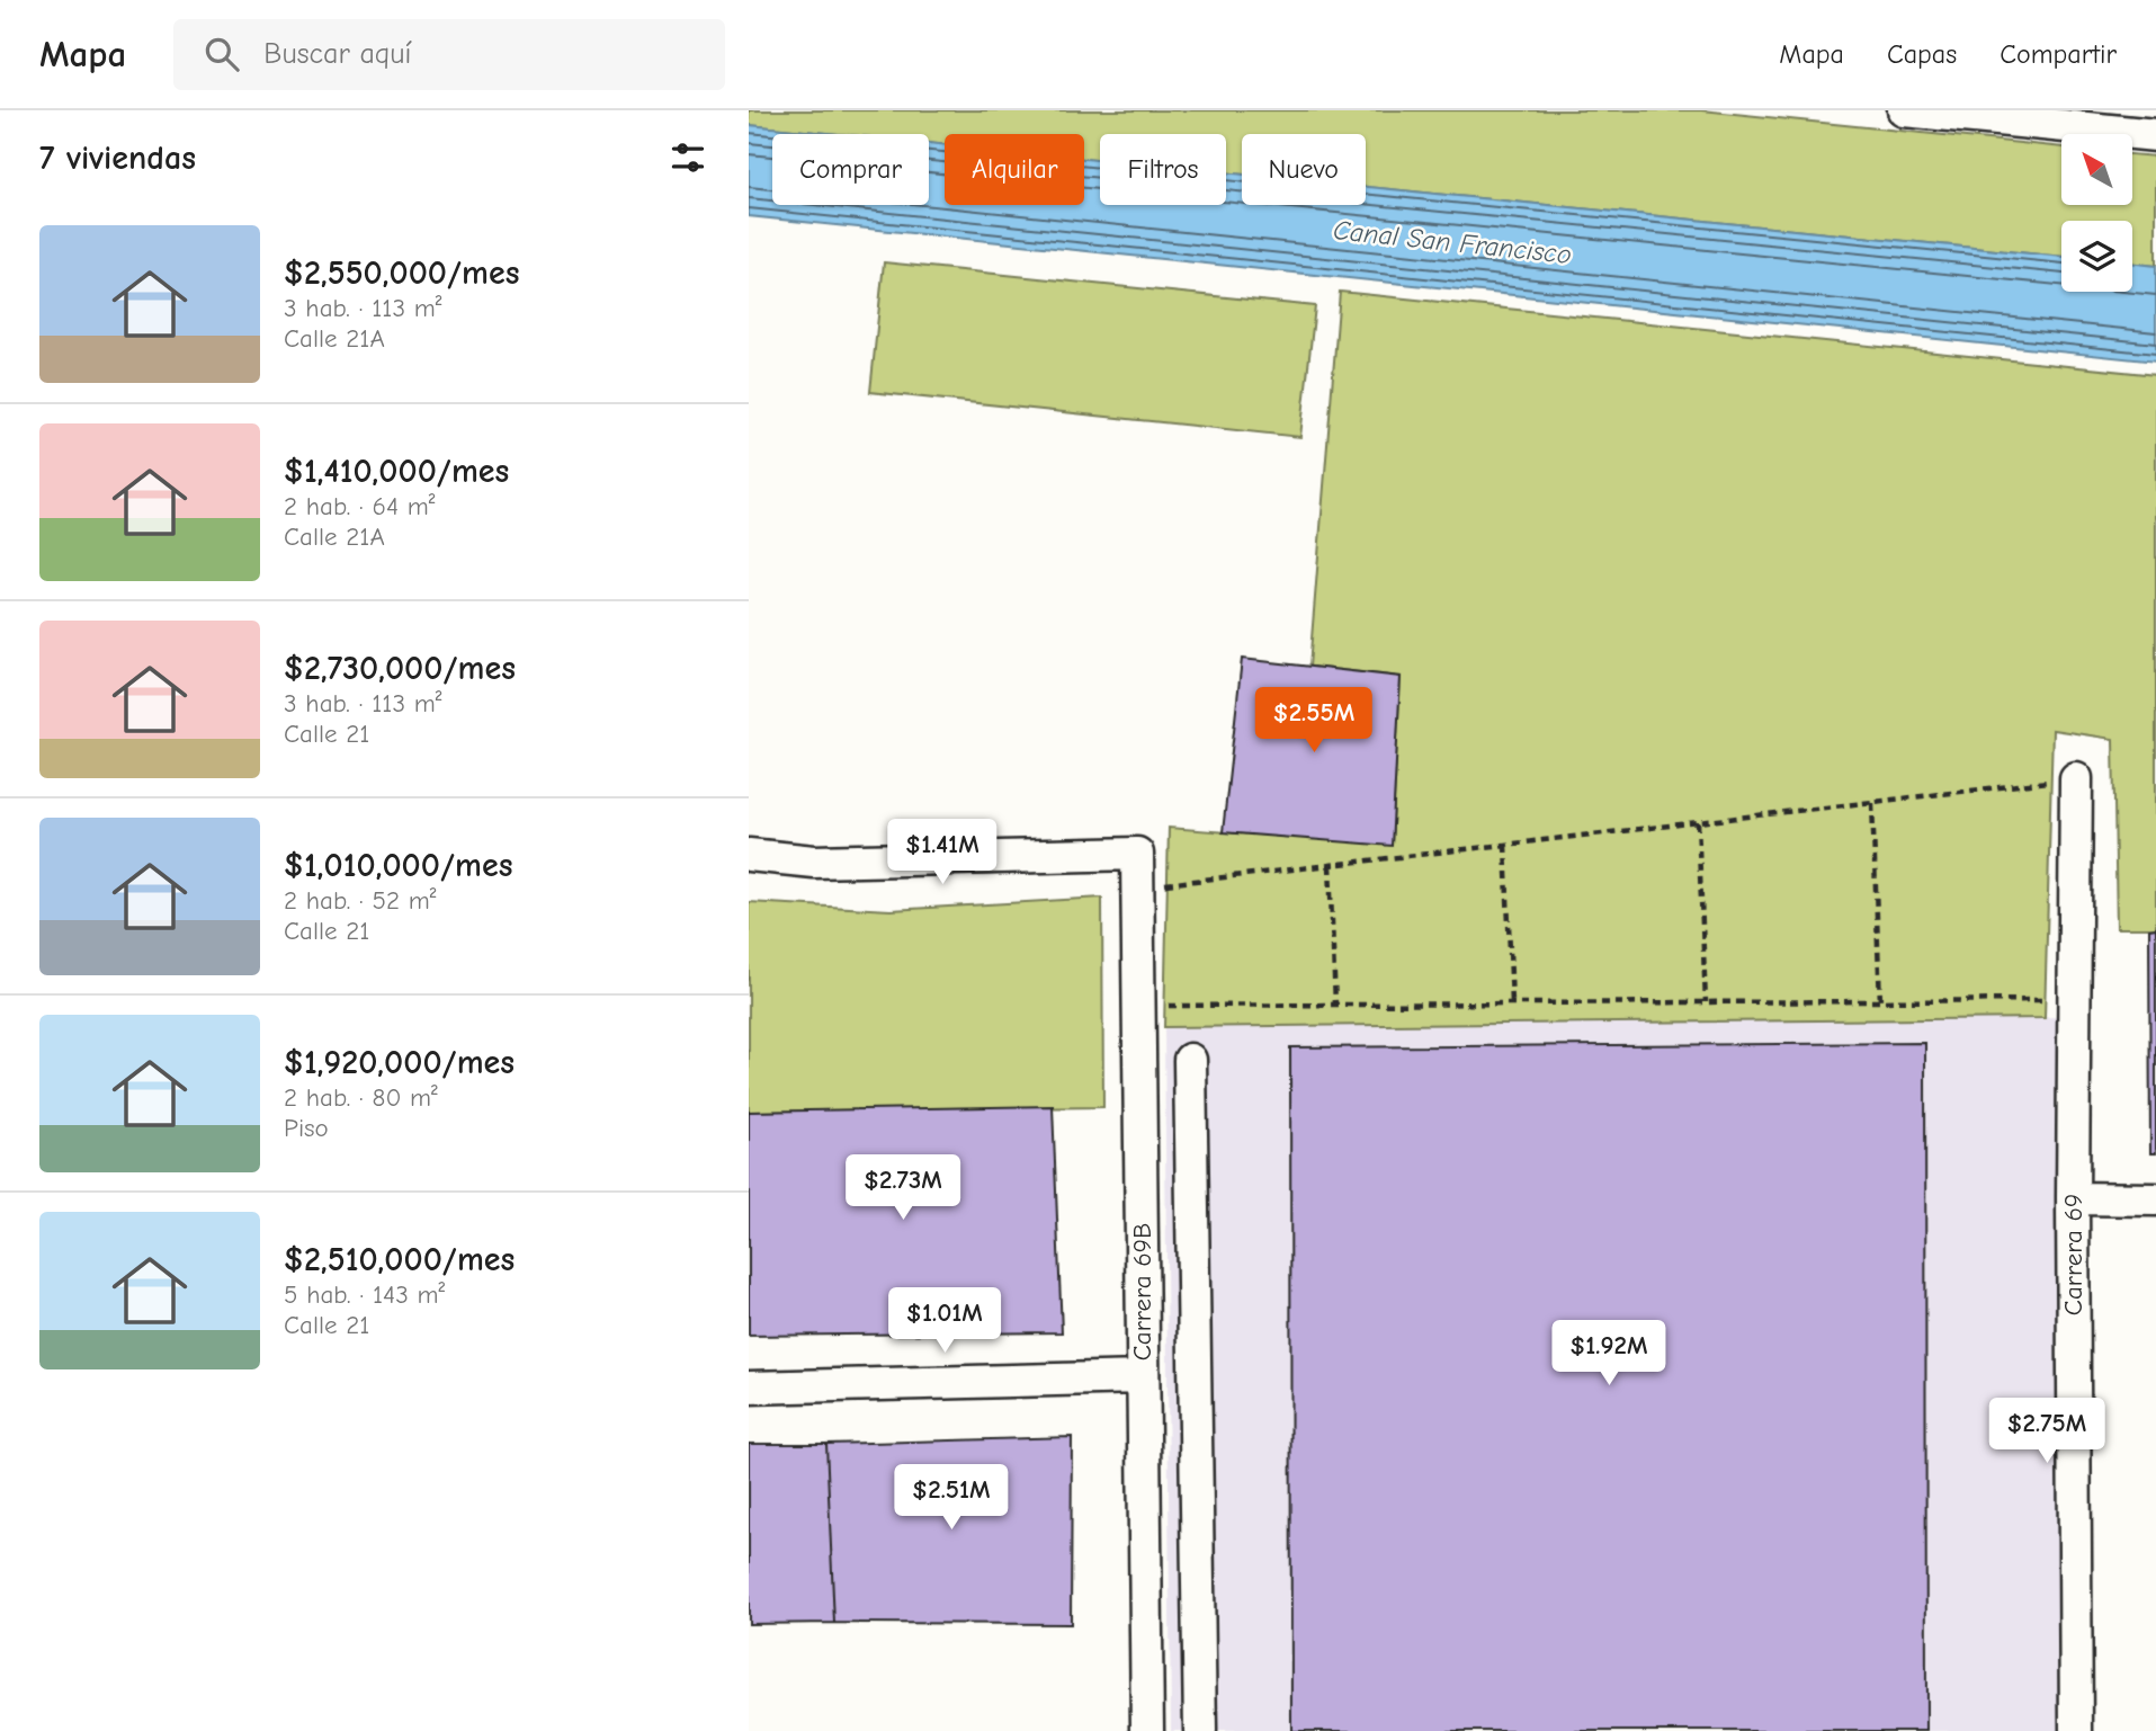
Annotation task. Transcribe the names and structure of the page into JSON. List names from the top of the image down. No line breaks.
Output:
{"streets":{"street":["Carrera 69","Carrera 69B"]},"water":["Canal San Francisco"],"north":"top left","page":{"header":"Mapa","search":"Buscar aquí","nav":["Mapa","Capas","Compartir"],"heading":"7 viviendas","chip":["Comprar","Alquilar","Filtros","Nuevo"],"list":[{"name":"$2,550,000/mes","note":"3 hab. · 113 m² · Calle 21A"},{"name":"$1,410,000/mes","note":"2 hab. · 64 m² · Calle 21A"},{"name":"$2,730,000/mes","note":"3 hab. · 113 m² · Calle 21"},{"name":"$1,010,000/mes","note":"2 hab. · 52 m² · Calle 21"},{"name":"$1,920,000/mes","note":"2 hab. · 80 m² · Piso"},{"name":"$2,510,000/mes","note":"5 hab. · 143 m² · Calle 21"}],"price":["$2.55M","$1.41M","$2.73M","$1.01M","$1.92M","$2.75M","$2.51M"]}}
